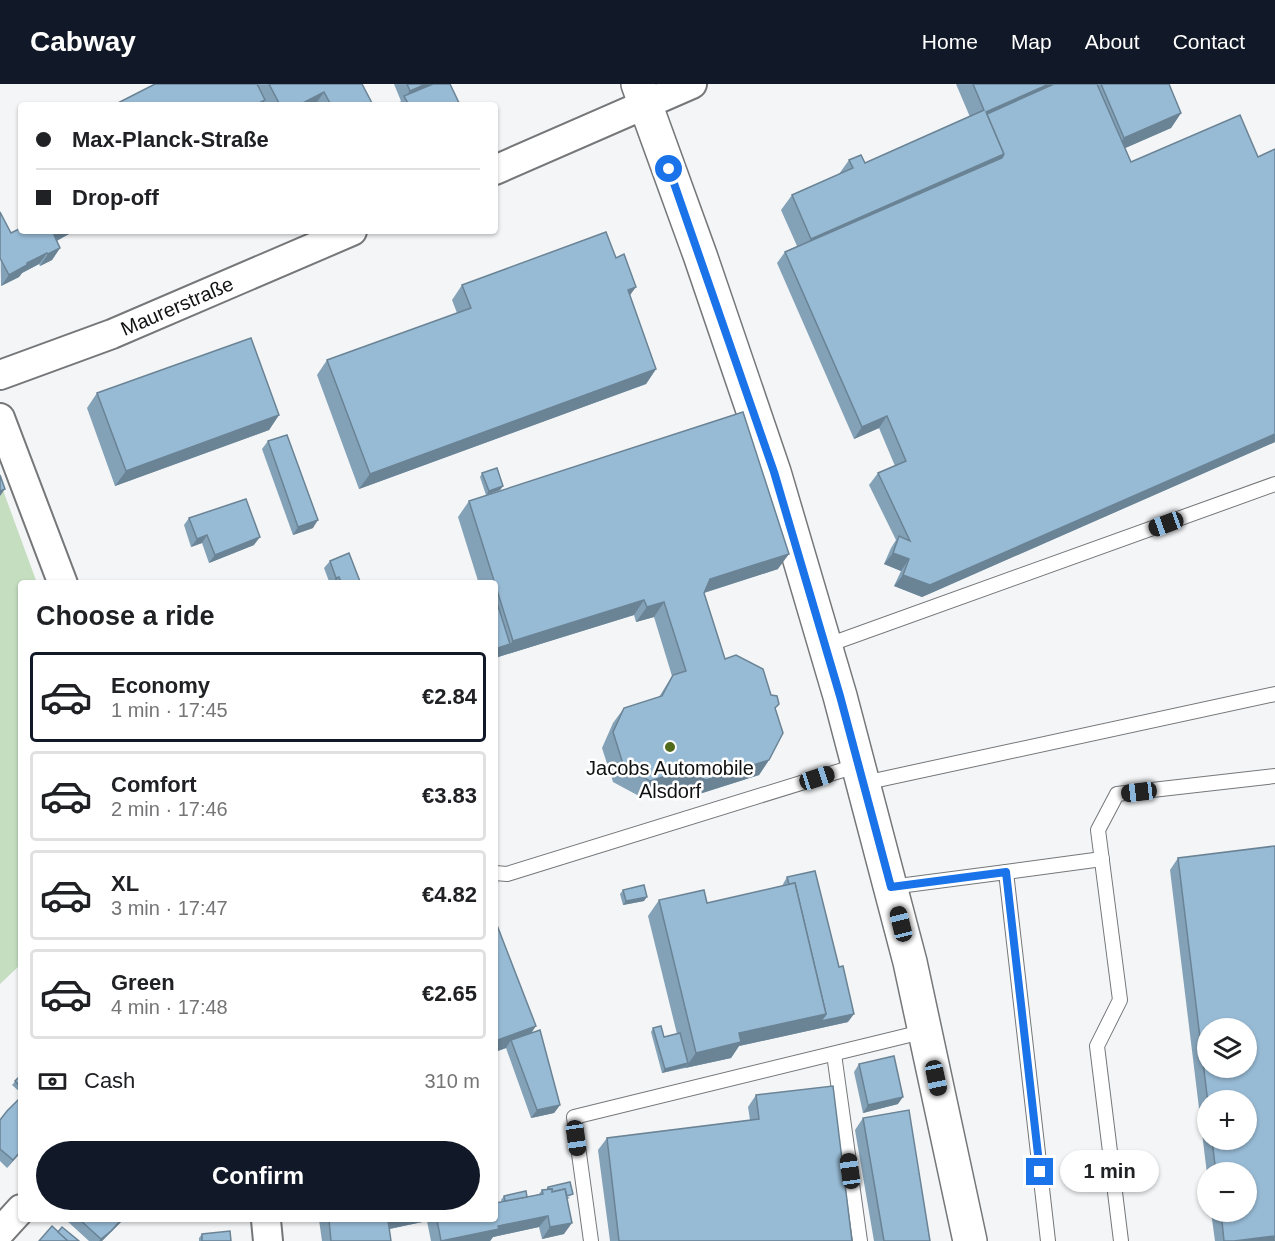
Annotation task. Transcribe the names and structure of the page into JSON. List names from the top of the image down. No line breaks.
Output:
{"streets":{"street":["Maurerstraße"]},"places":["Jacobs Automobile Alsdorf"],"page":{"header":"Cabway","nav":["Home","Map","About","Contact"],"banner":["Max-Planck-Straße","Drop-off"],"heading":"Choose a ride","list":[{"name":"Economy","note":"1 min · 17:45","value":"€2.84"},{"name":"Comfort","note":"2 min · 17:46","value":"€3.83"},{"name":"XL","note":"3 min · 17:47","value":"€4.82"},{"name":"Green","note":"4 min · 17:48","value":"€2.65"}],"map_buttons":["+","−"],"pay":["Cash","310 m"],"buttons":"Confirm","bubble":"1 min"}}
